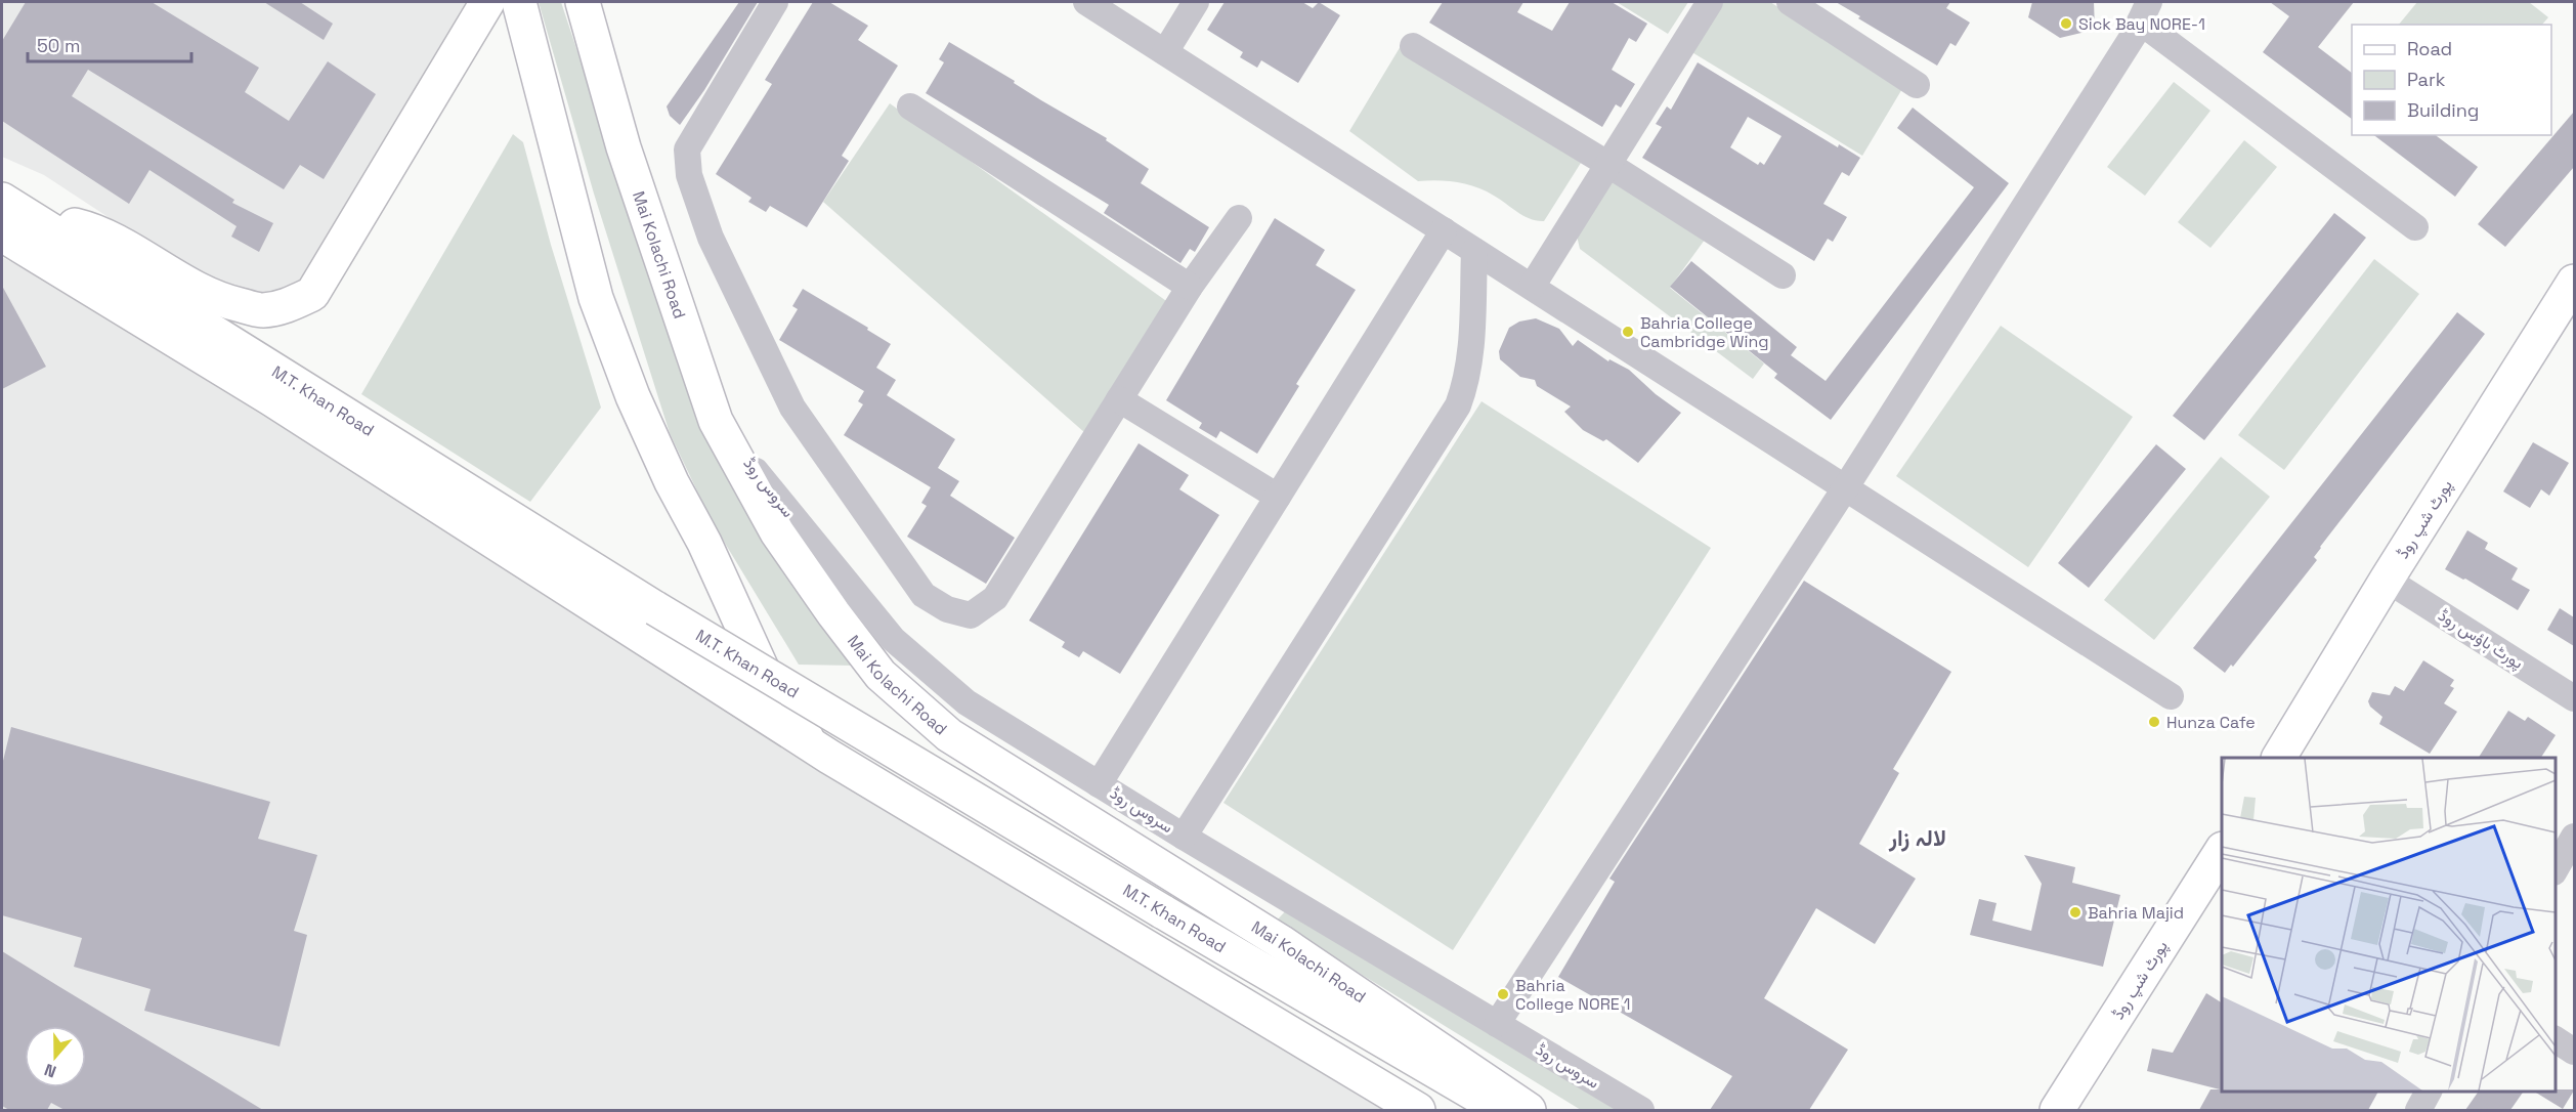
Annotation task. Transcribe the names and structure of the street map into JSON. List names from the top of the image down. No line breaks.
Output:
{"streets":{"main road":["Mai Kolachi Road","M.T. Khan Road","پورٹ شپ روڈ"],"street":["سروس روڈ","پورٹ ہاؤس روڈ"]},"crossings":[["Mai Kolachi Road","سروس روڈ"],["پورٹ شپ روڈ","پورٹ ہاؤس روڈ"]],"districts":["لالہ زار"],"places":["Sick Bay NORE-1","Bahria College Cambridge Wing","Hunza Cafe","Bahria Majid","Bahria College NORE 1"],"legend":["Road","Park","Building"],"scale_bar":"50 m","north":"bottom"}
